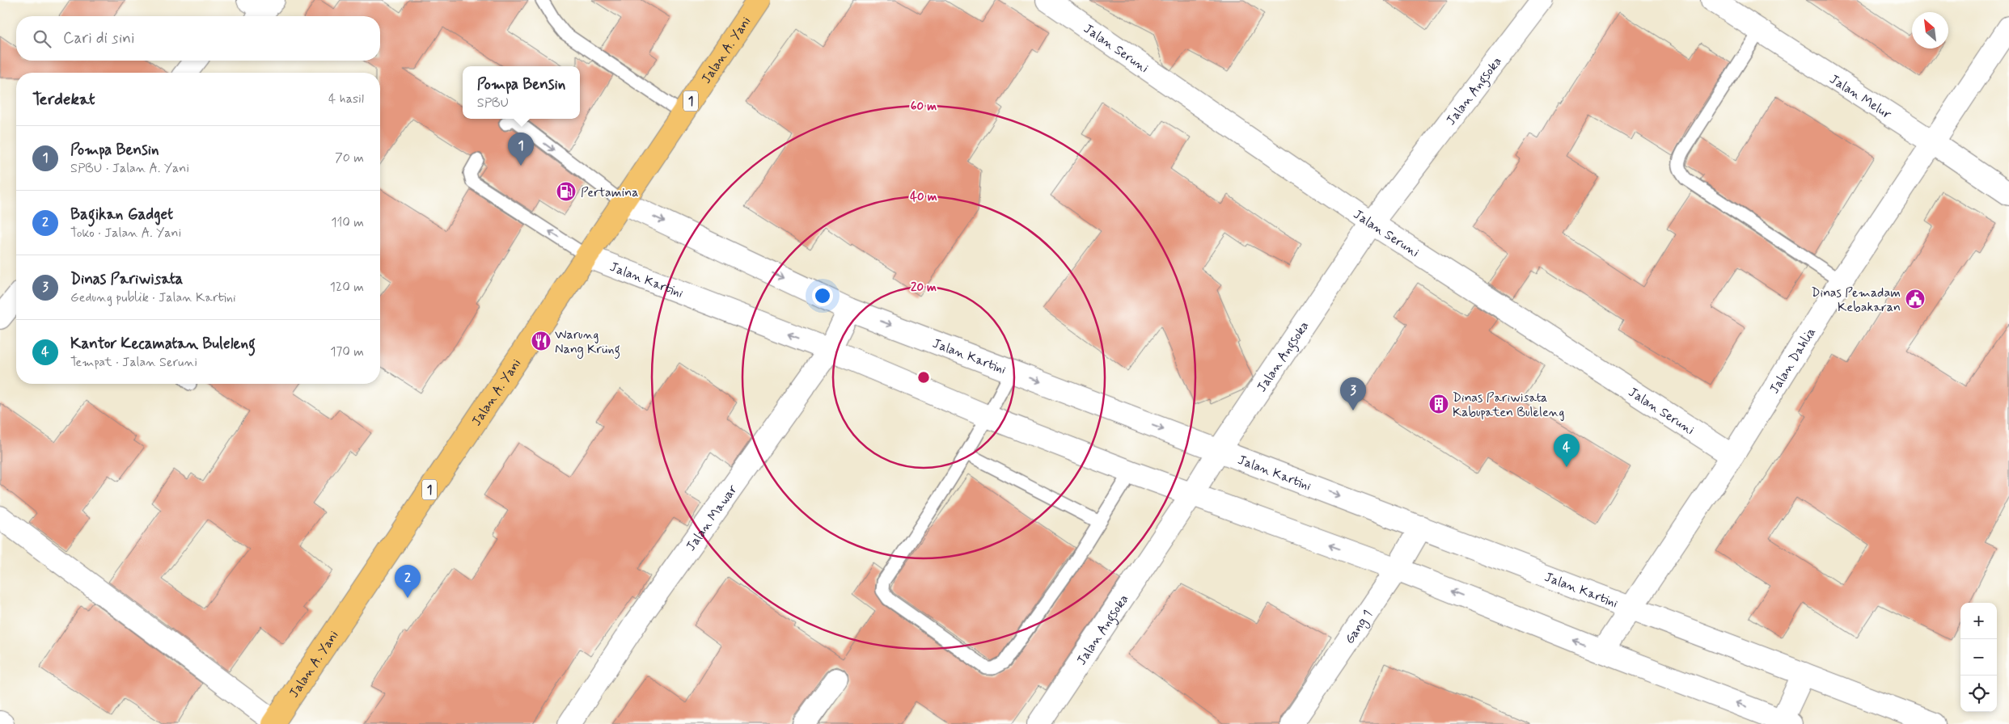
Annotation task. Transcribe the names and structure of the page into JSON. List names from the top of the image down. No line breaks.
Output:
{"streets":{"highway":["Jalan A. Yani","1"],"street":["Jalan Seruni","Jalan Angsoka","Jalan Melur","Jalan Kartini","Jalan Dahlia","Jalan Mawar","Gang 1"]},"crossings":[["Jalan Seruni","Jalan Angsoka"],["Jalan Seruni","Jalan Dahlia"],["Jalan A. Yani","Jalan Kartini"],["Jalan Angsoka","Jalan Kartini"],["Jalan Melur","Jalan Dahlia"],["Jalan Kartini","Jalan Dahlia"],["Jalan Kartini","Jalan Mawar"],["Jalan Kartini","Gang 1"]],"places":{"fuel station":["Pertamina"],"public building":["Dinas Pemadam Kebakaran"],"restaurant":["Warung Nang Krüng"],"building":["Dinas Pariwisata Kabupaten Buleleng"]},"north":"top left","page":{"search":"Cari di sini","popup":["Pompa Bensin","SPBU"],"heading":["Terdekat","4 hasil"],"list":[{"mark":"1","name":"Pompa Bensin","note":"SPBU · Jalan A. Yani","value":"70 m"},{"mark":"2","name":"Bagikan Gadget","note":"Toko · Jalan A. Yani","value":"110 m"},{"mark":"3","name":"Dinas Pariwisata","note":"Gedung publik · Jalan Kartini","value":"120 m"},{"mark":"4","name":"Kantor Kecamatan Buleleng","note":"Tempat · Jalan Seruni","value":"170 m"}],"pins":["1","3","4","2"],"map_buttons":["+","−"]},"rings":["60 m","40 m","20 m"]}
